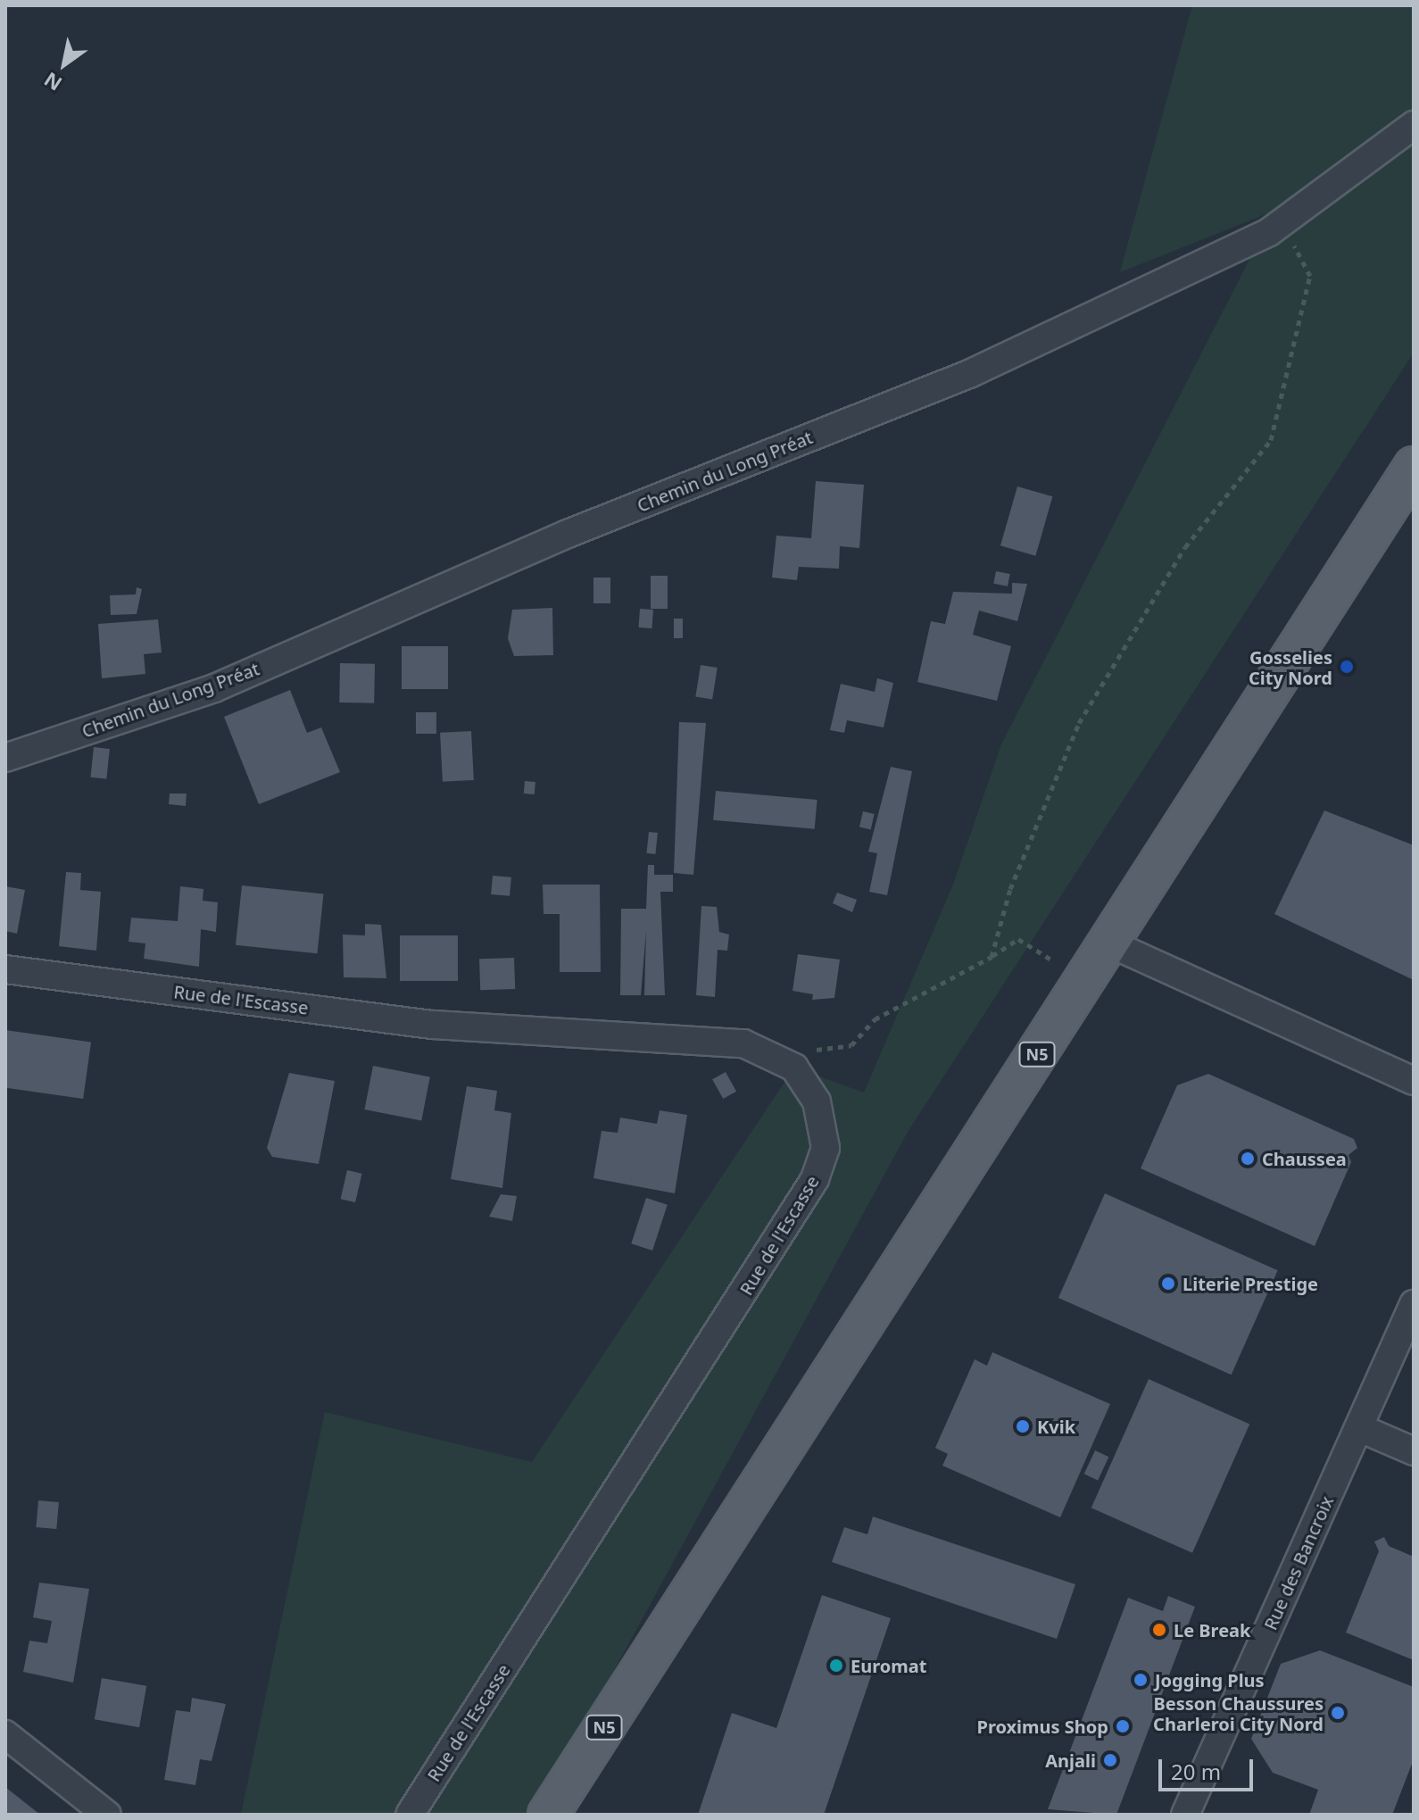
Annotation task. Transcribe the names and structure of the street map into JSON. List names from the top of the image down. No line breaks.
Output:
{"streets":{"main road":["N5"],"street":["Chemin du Long Préat","Rue de l'Escasse","Rue des Bancroix"]},"places":["Gosselies City Nord","Chaussea","Literie Prestige","Kvik","Le Break","Euromat","Jogging Plus","Besson Chaussures Charleroi City Nord","Proximus Shop","Anjali"],"scale_bar":"20 m","north":"bottom left"}
